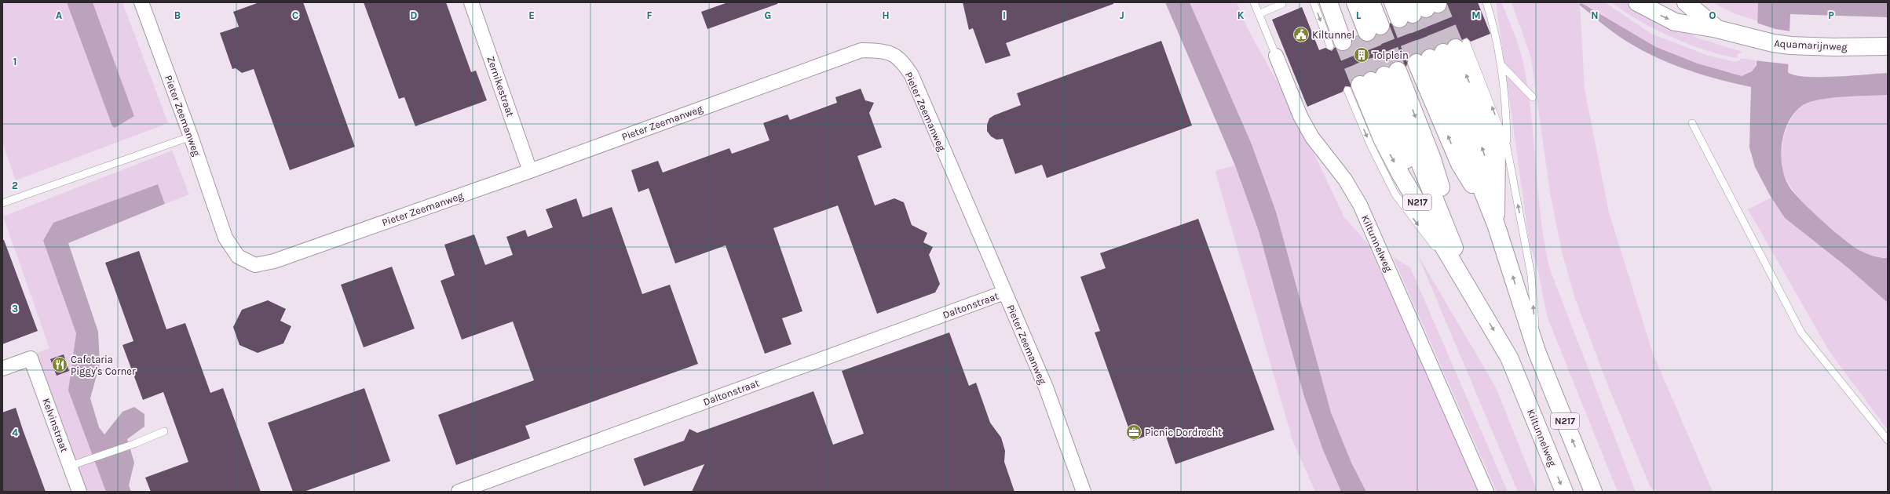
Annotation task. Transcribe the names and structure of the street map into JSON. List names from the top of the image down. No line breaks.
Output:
{"streets":{"main road":["Aquamarijnweg","N217","Kiltunnelweg"],"street":["Zernikestraat","Pieter Zeemanweg","Daltonstraat","Kelvinstraat"]},"crossings":[["Zernikestraat","Pieter Zeemanweg"],["Pieter Zeemanweg","Daltonstraat"]],"places":{"public building":["Kiltunnel"],"building":["Tolplein"],"restaurant":["Cafetaria Piggy's Corner"],"office":["Picnic Dordrecht"]},"grid":{"columns":["A","B","C","D","E","F","G","H","I","J","K","L","M","N","O","P"],"rows":["1","2","3","4"]}}
